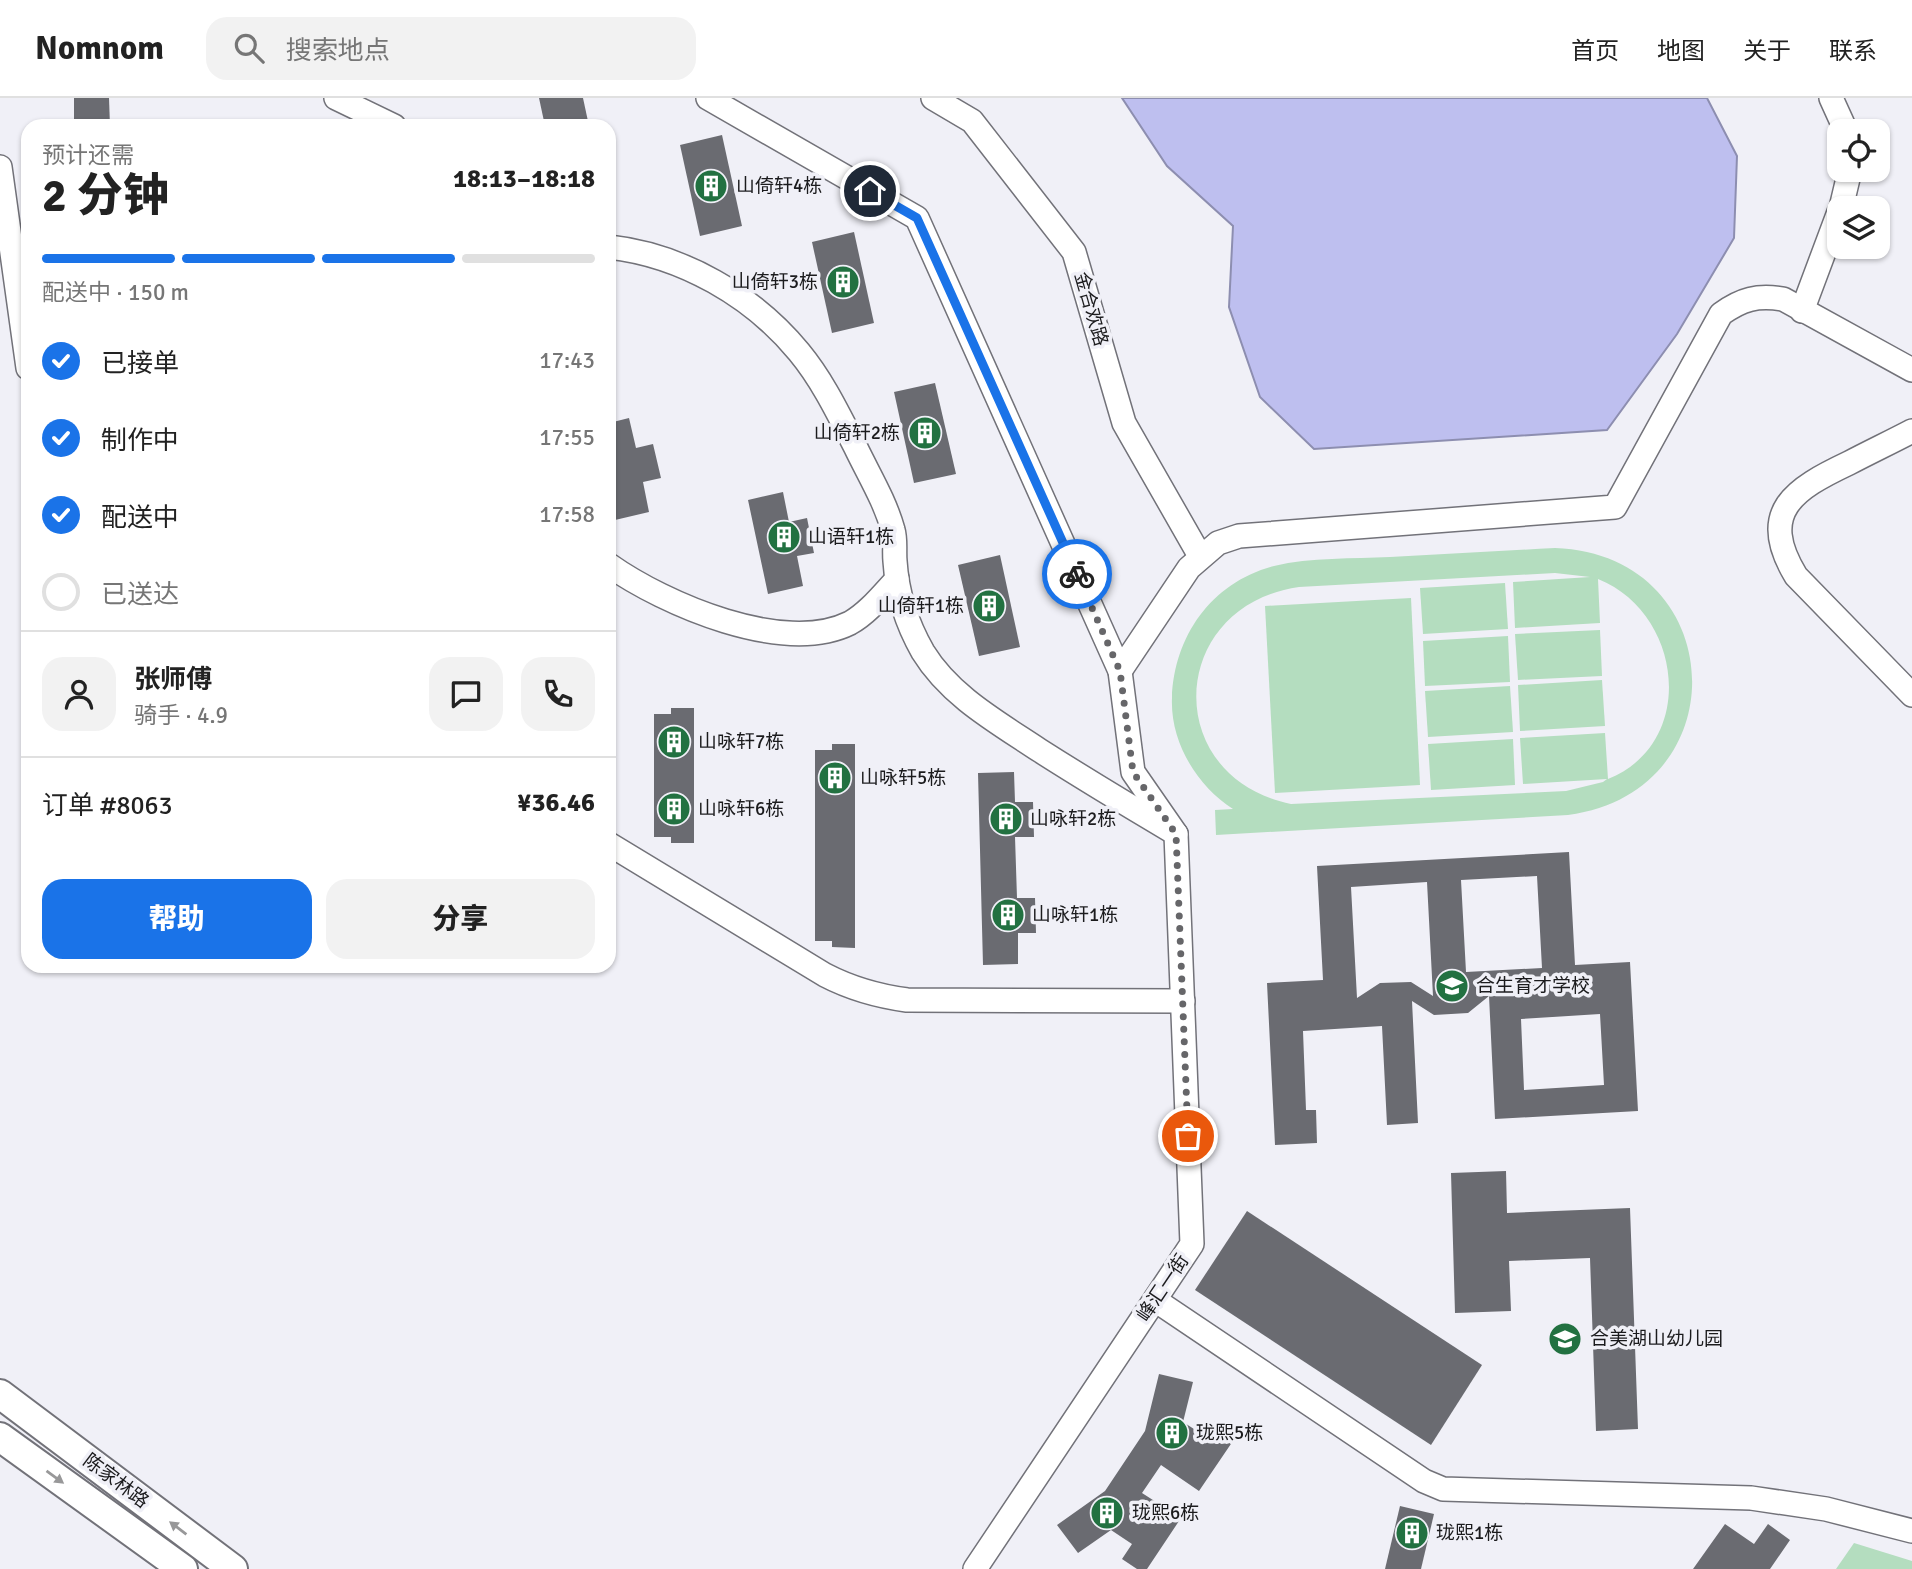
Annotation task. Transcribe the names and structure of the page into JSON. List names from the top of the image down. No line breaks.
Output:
{"streets":{"main road":["陈家林路"],"street":["金合欢路","峰汇一街"]},"places":{"building":["山倚轩4栋","山倚轩3栋","山倚轩2栋","山语轩1栋","山倚轩1栋","山咏轩7栋","山咏轩5栋","山咏轩6栋","山咏轩2栋","山咏轩1栋","珑熙5栋","珑熙6栋","珑熙1栋"],"school or university":["合生育才学校","合美湖山幼儿园"]},"page":{"header":"Nomnom","search":"搜索地点","nav":["首页","地图","关于","联系"],"heading":["2 分钟","预计还需","18:13–18:18"],"panel":["张师傅","骑手 · 4.9","订单 #8063","¥36.46"],"bar":"配送中 · 150 m","list":[["已接单","17:43"],["制作中","17:55"],["配送中","17:58"],"已送达"],"buttons":["帮助","分享"]}}
